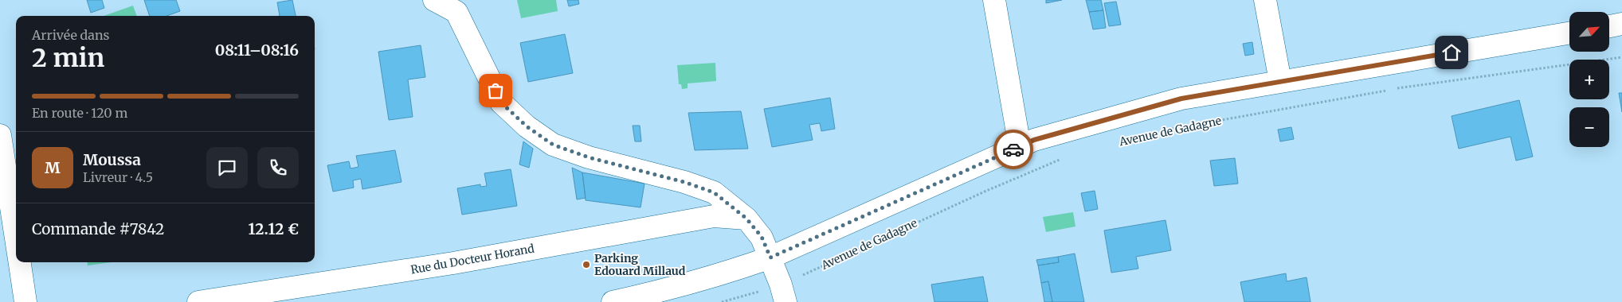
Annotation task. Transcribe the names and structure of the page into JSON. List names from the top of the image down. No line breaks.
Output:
{"streets":{"street":["Rue du Docteur Horand"],"path":["Avenue de Gadagne"]},"places":["Parking Edouard Millaud"],"north":"top right","page":{"map_buttons":["+","−"],"heading":["2 min","Arrivée dans","08:11–08:16"],"panel":["Moussa","Livreur · 4.5","Commande #7842","12.12 €"],"bar":"En route · 120 m","round":"M"}}
